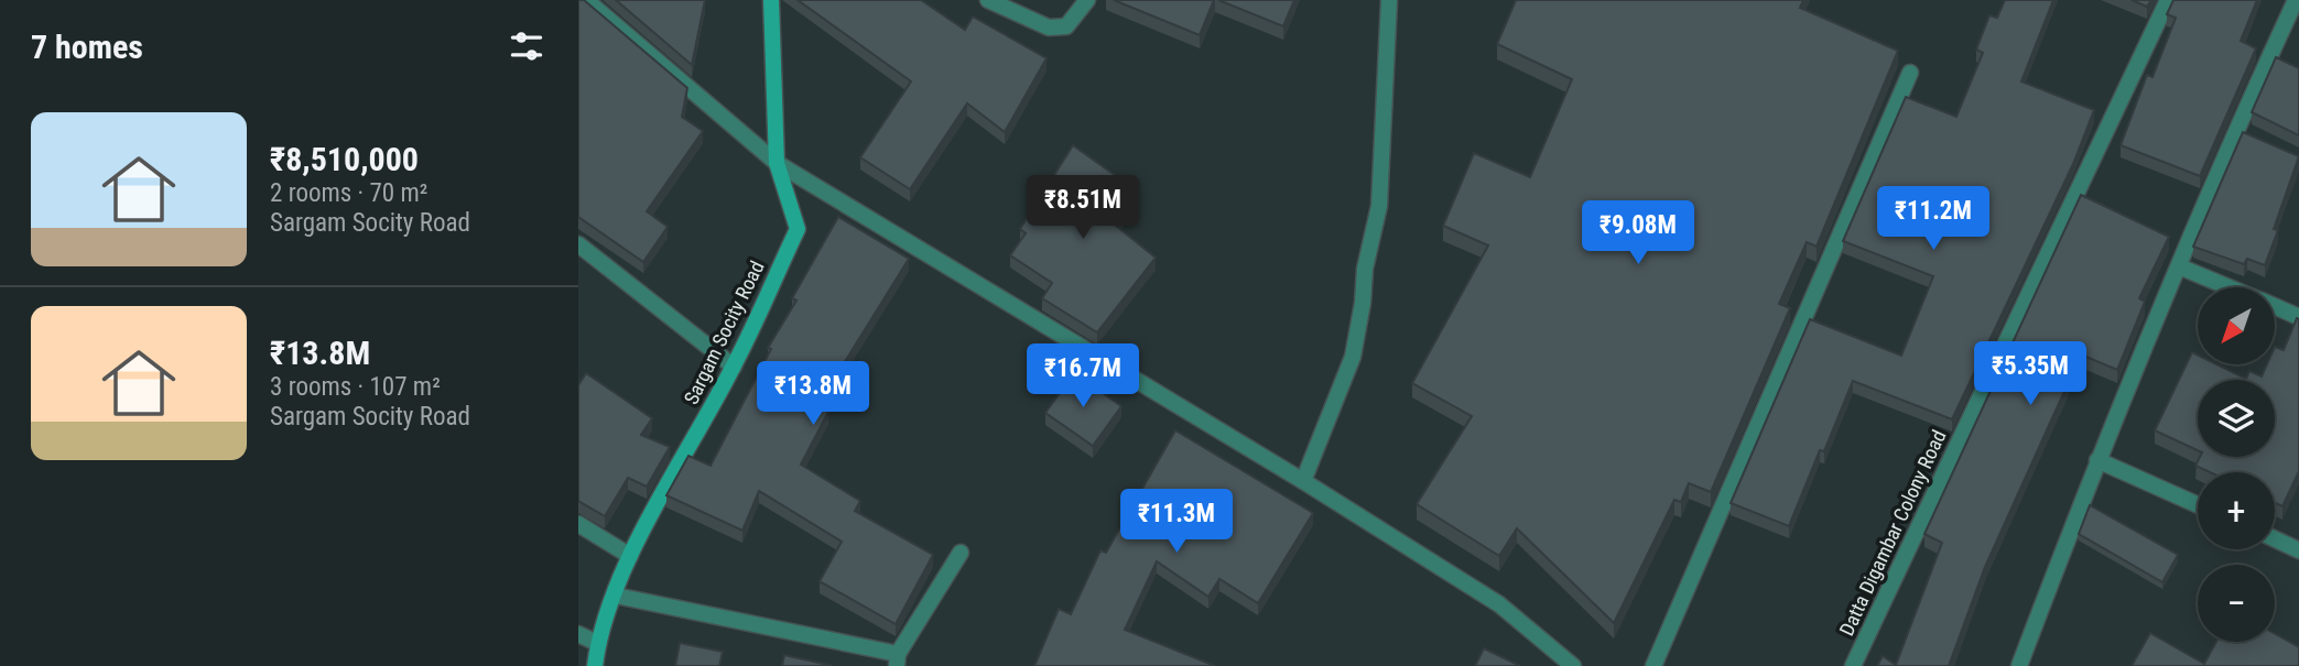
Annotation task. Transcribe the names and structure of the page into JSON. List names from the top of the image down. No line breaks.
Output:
{"streets":{"street":["Sargam Socity Road","Datta Digambar Colony Road"]},"north":"bottom left","page":{"heading":"7 homes","list":[{"name":"₹8,510,000","note":"2 rooms · 70 m² · Sargam Socity Road"},{"name":"₹13.8M","note":"3 rooms · 107 m² · Sargam Socity Road"}],"price":["₹8.51M","₹11.2M","₹9.08M","₹5.35M","₹16.7M","₹13.8M","₹11.3M"],"map_buttons":["+","−"]}}
